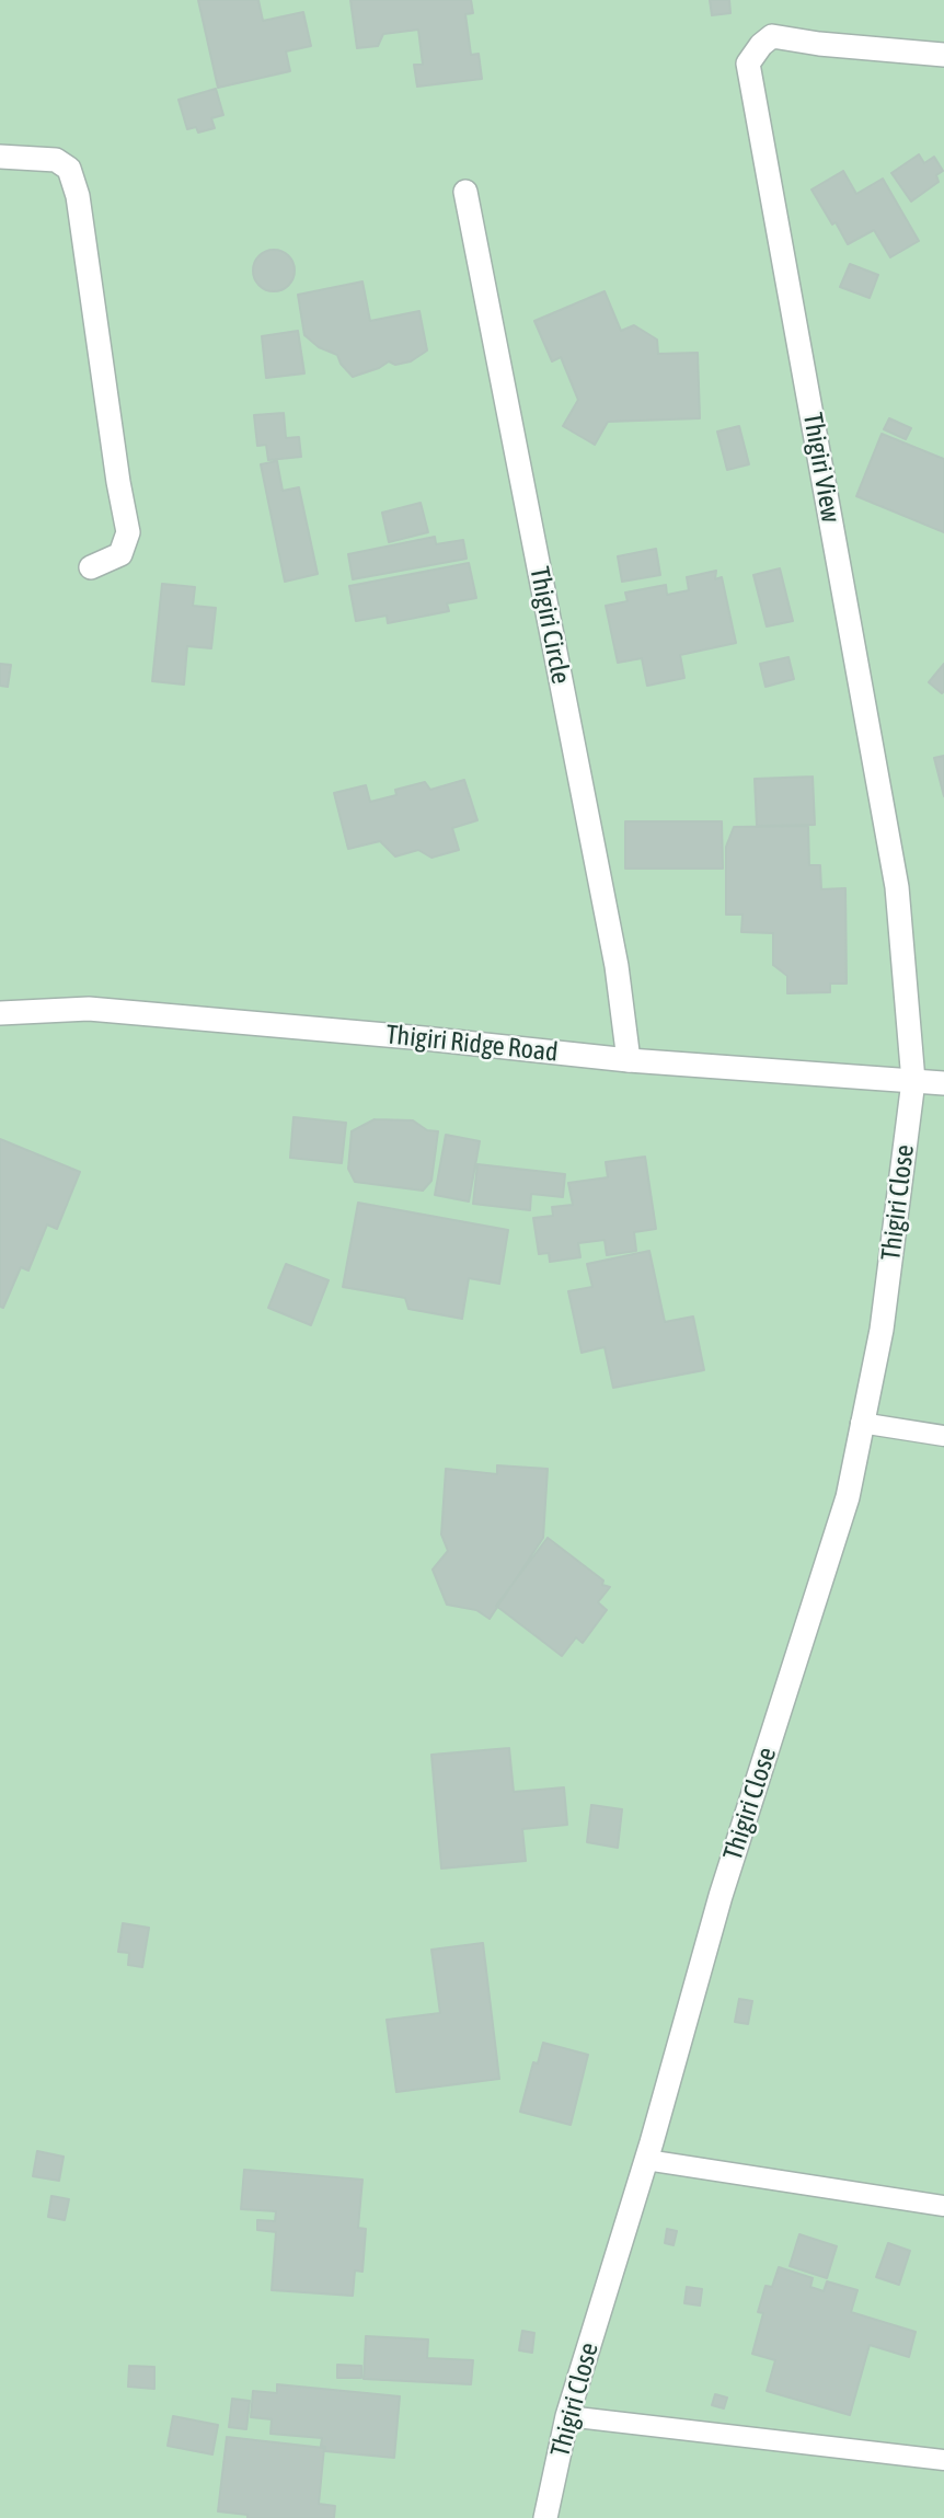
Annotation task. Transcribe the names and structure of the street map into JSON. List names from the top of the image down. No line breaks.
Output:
{"streets":{"street":["Thigiri View","Thigiri Circle","Thigiri Ridge Road","Thigiri Close"]},"crossings":[["Thigiri View","Thigiri Ridge Road"],["Thigiri View","Thigiri Close"],["Thigiri Circle","Thigiri Ridge Road"],["Thigiri Ridge Road","Thigiri Close"]]}
